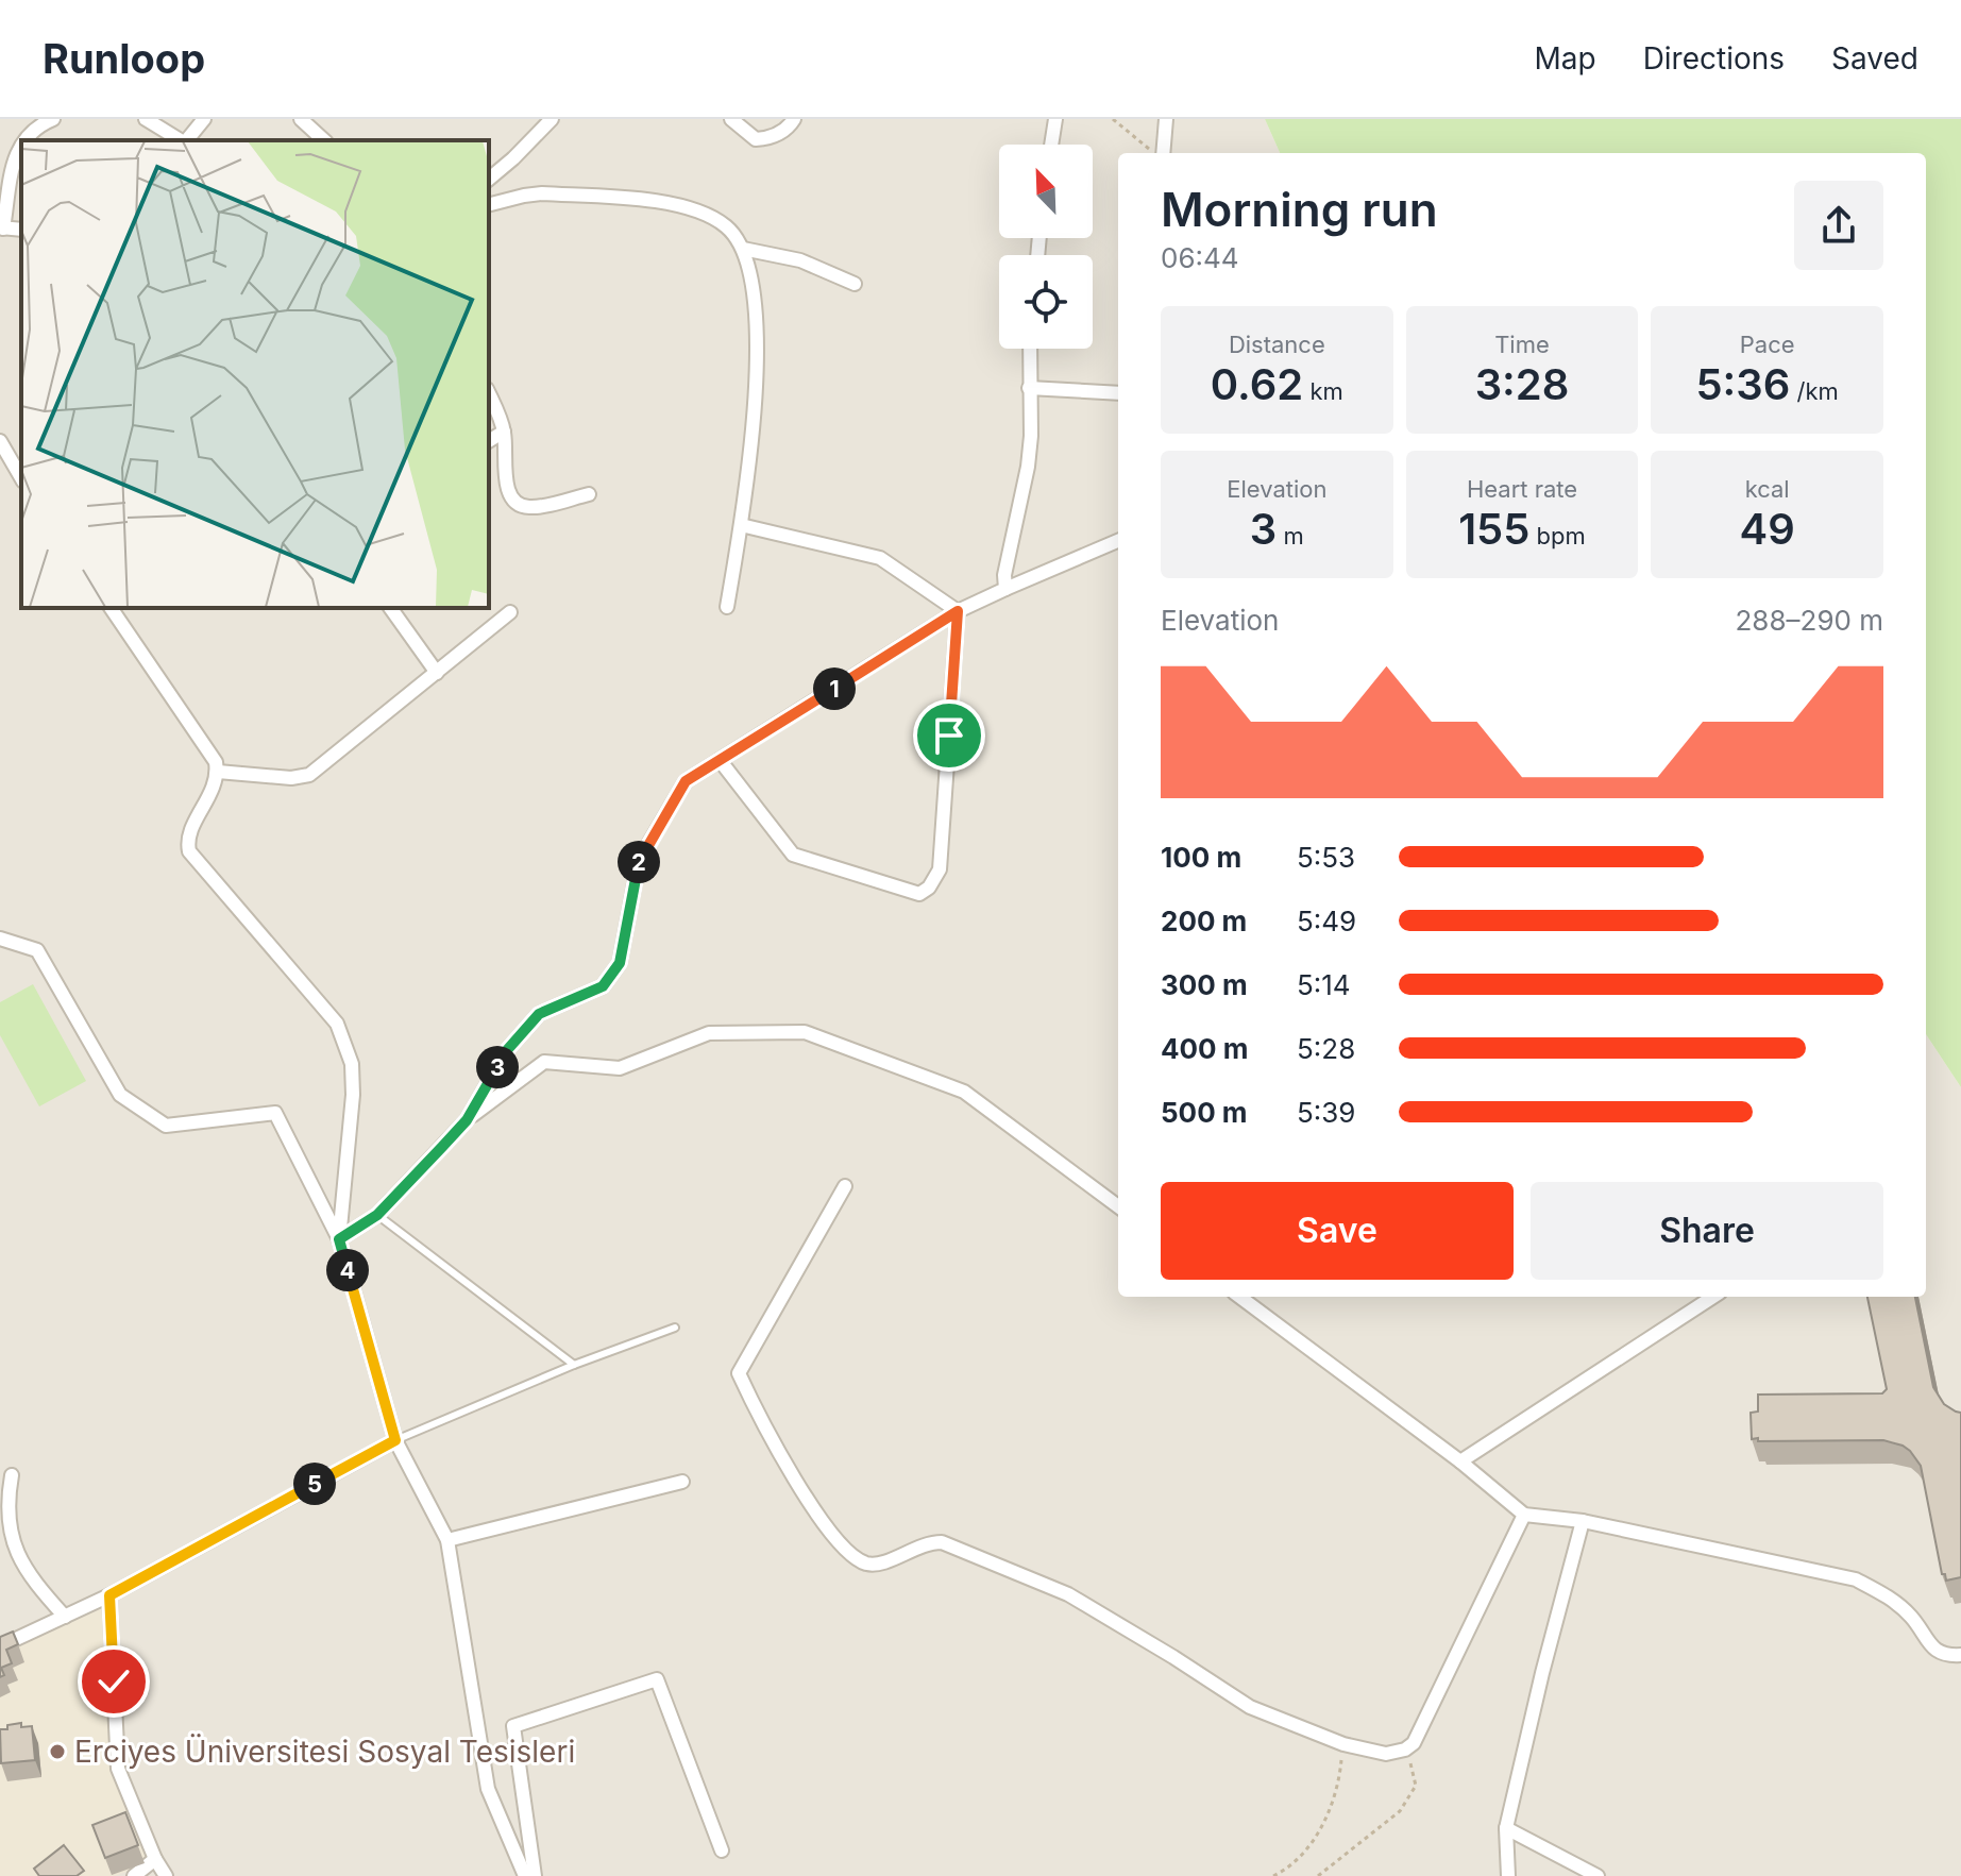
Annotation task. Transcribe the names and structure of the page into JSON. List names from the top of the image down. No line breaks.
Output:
{"places":["Erciyes Üniversitesi Sosyal Tesisleri"],"north":"top left","page":{"header":"Runloop","nav":["Map","Directions","Saved"],"heading":["Morning run","06:44"],"stats":[["Distance","0.62 km"],["Time","3:28"],["Pace","5:36 /km"],["Elevation","3 m"],["Heart rate","155 bpm"],["kcal","49"]],"chart":["Elevation","288–290 m"],"pins":["1","2","3","4","5"],"list":[{"name":"100 m","note":"5:53"},{"name":"200 m","note":"5:49"},{"name":"300 m","note":"5:14"},{"name":"400 m","note":"5:28"},{"name":"500 m","note":"5:39"}],"buttons":["Save","Share"]}}
